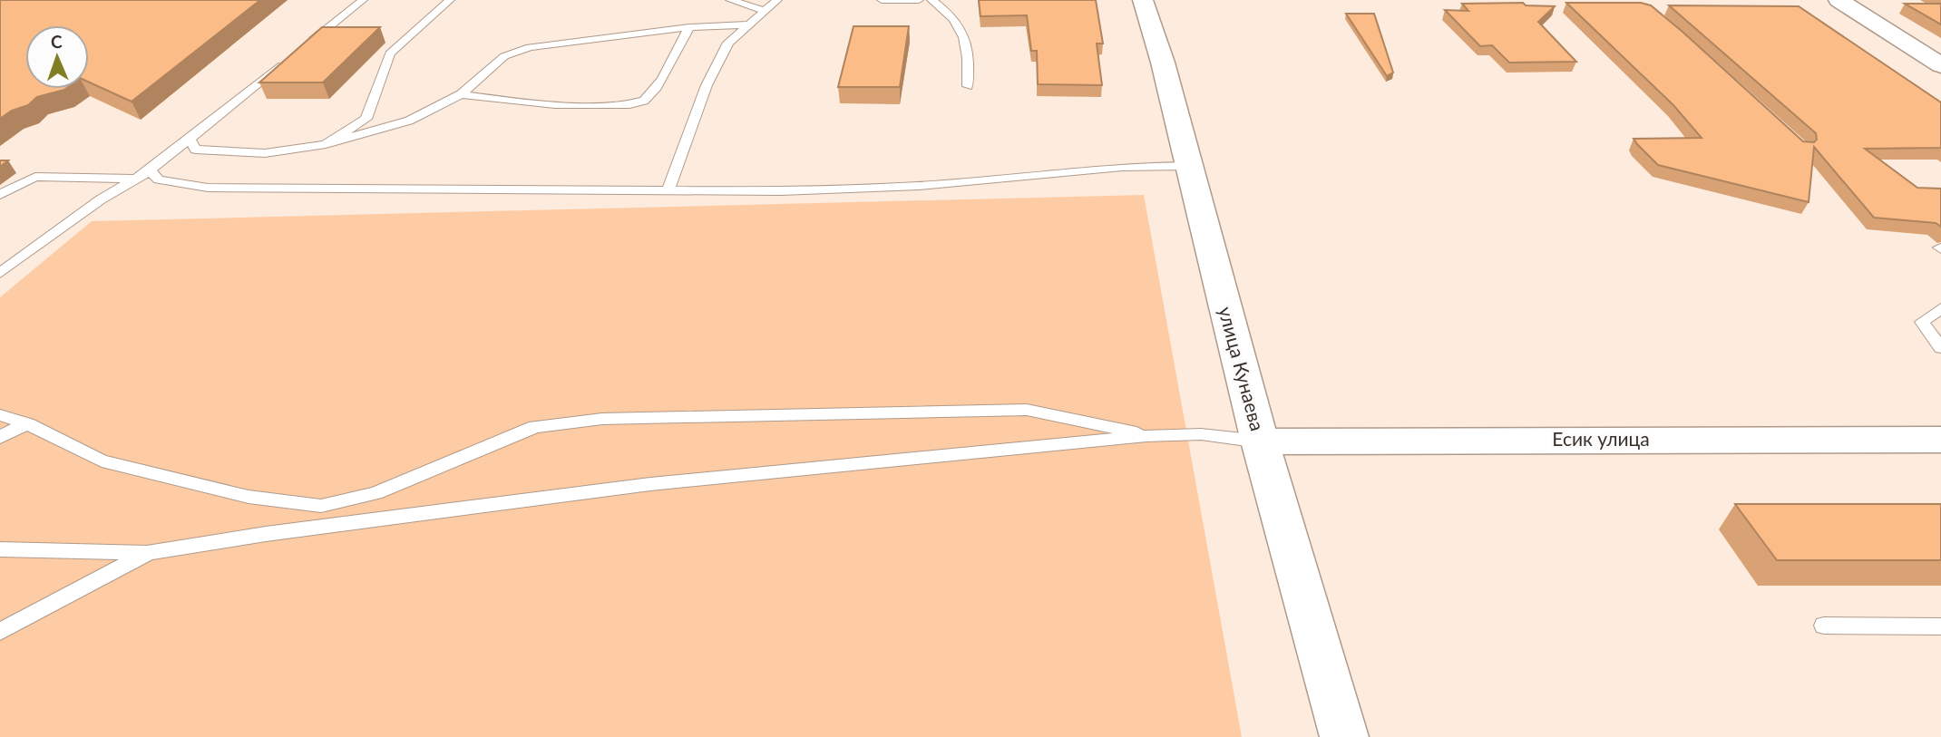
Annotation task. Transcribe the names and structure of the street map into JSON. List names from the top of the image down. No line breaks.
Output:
{"streets":{"main road":["улица Кунаева","Есик улица"]},"crossings":[["улица Кунаева","Есик улица"]],"north":"top"}
